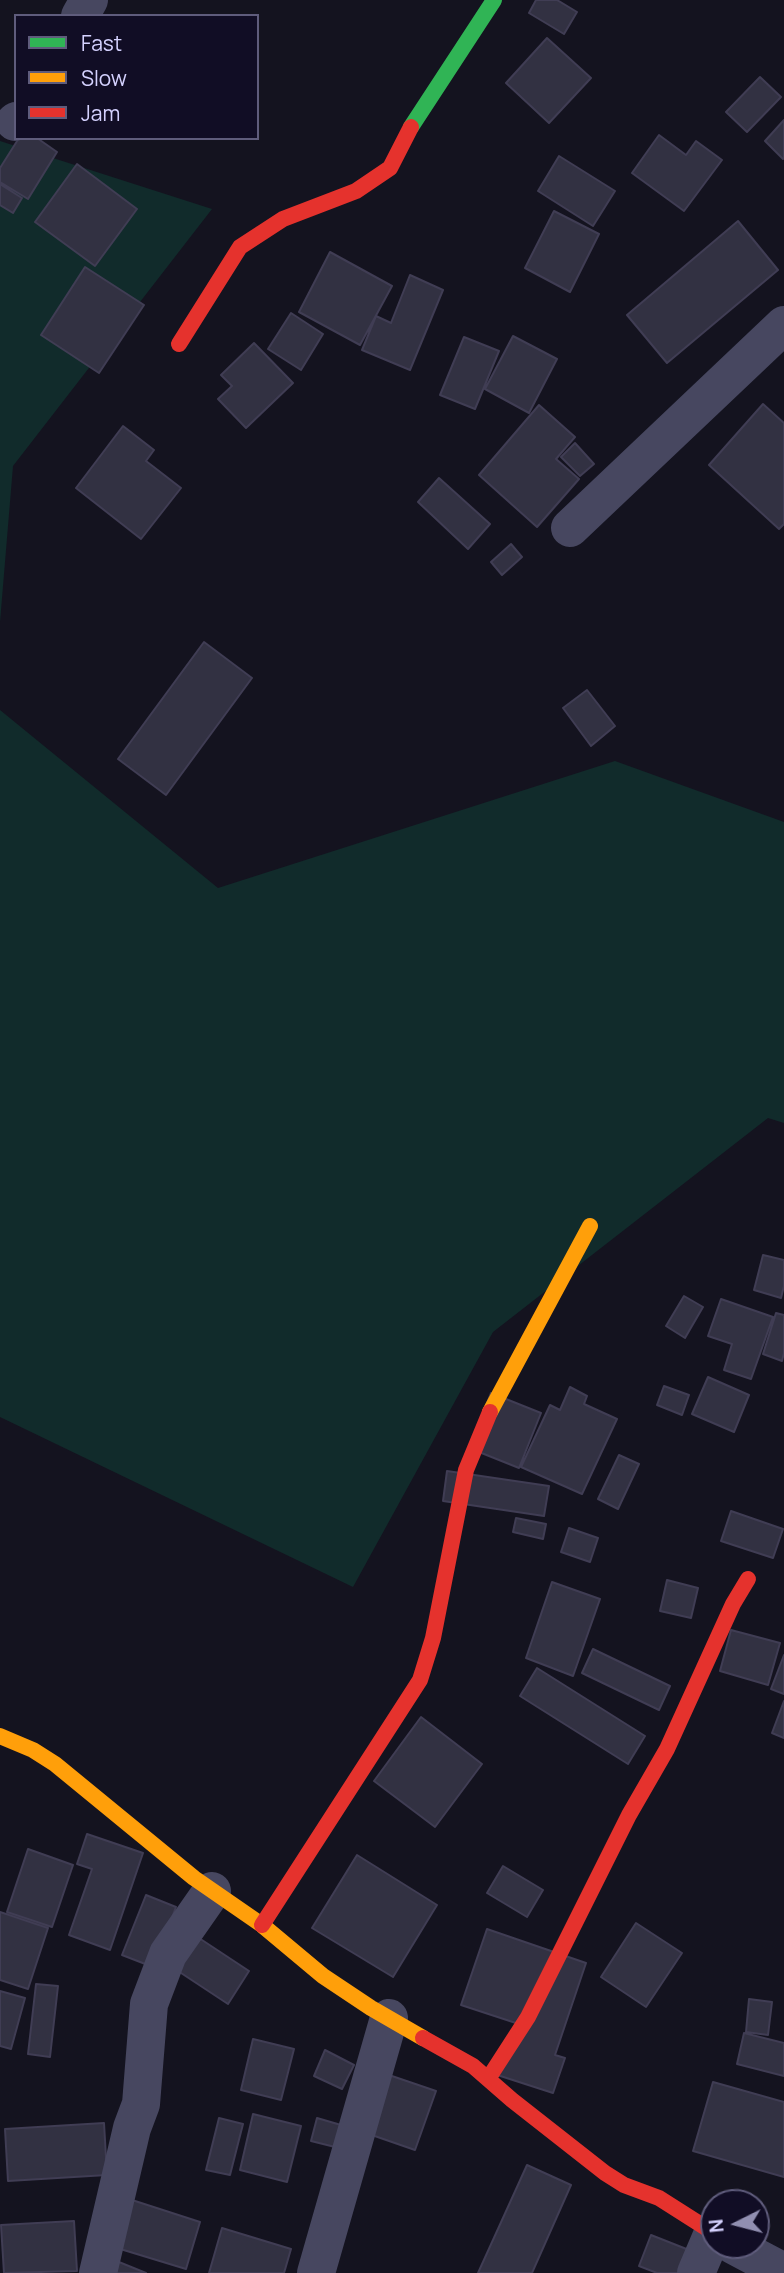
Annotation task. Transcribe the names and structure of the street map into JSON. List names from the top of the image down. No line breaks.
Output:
{"legend":["Fast","Slow","Jam"],"north":"left"}
